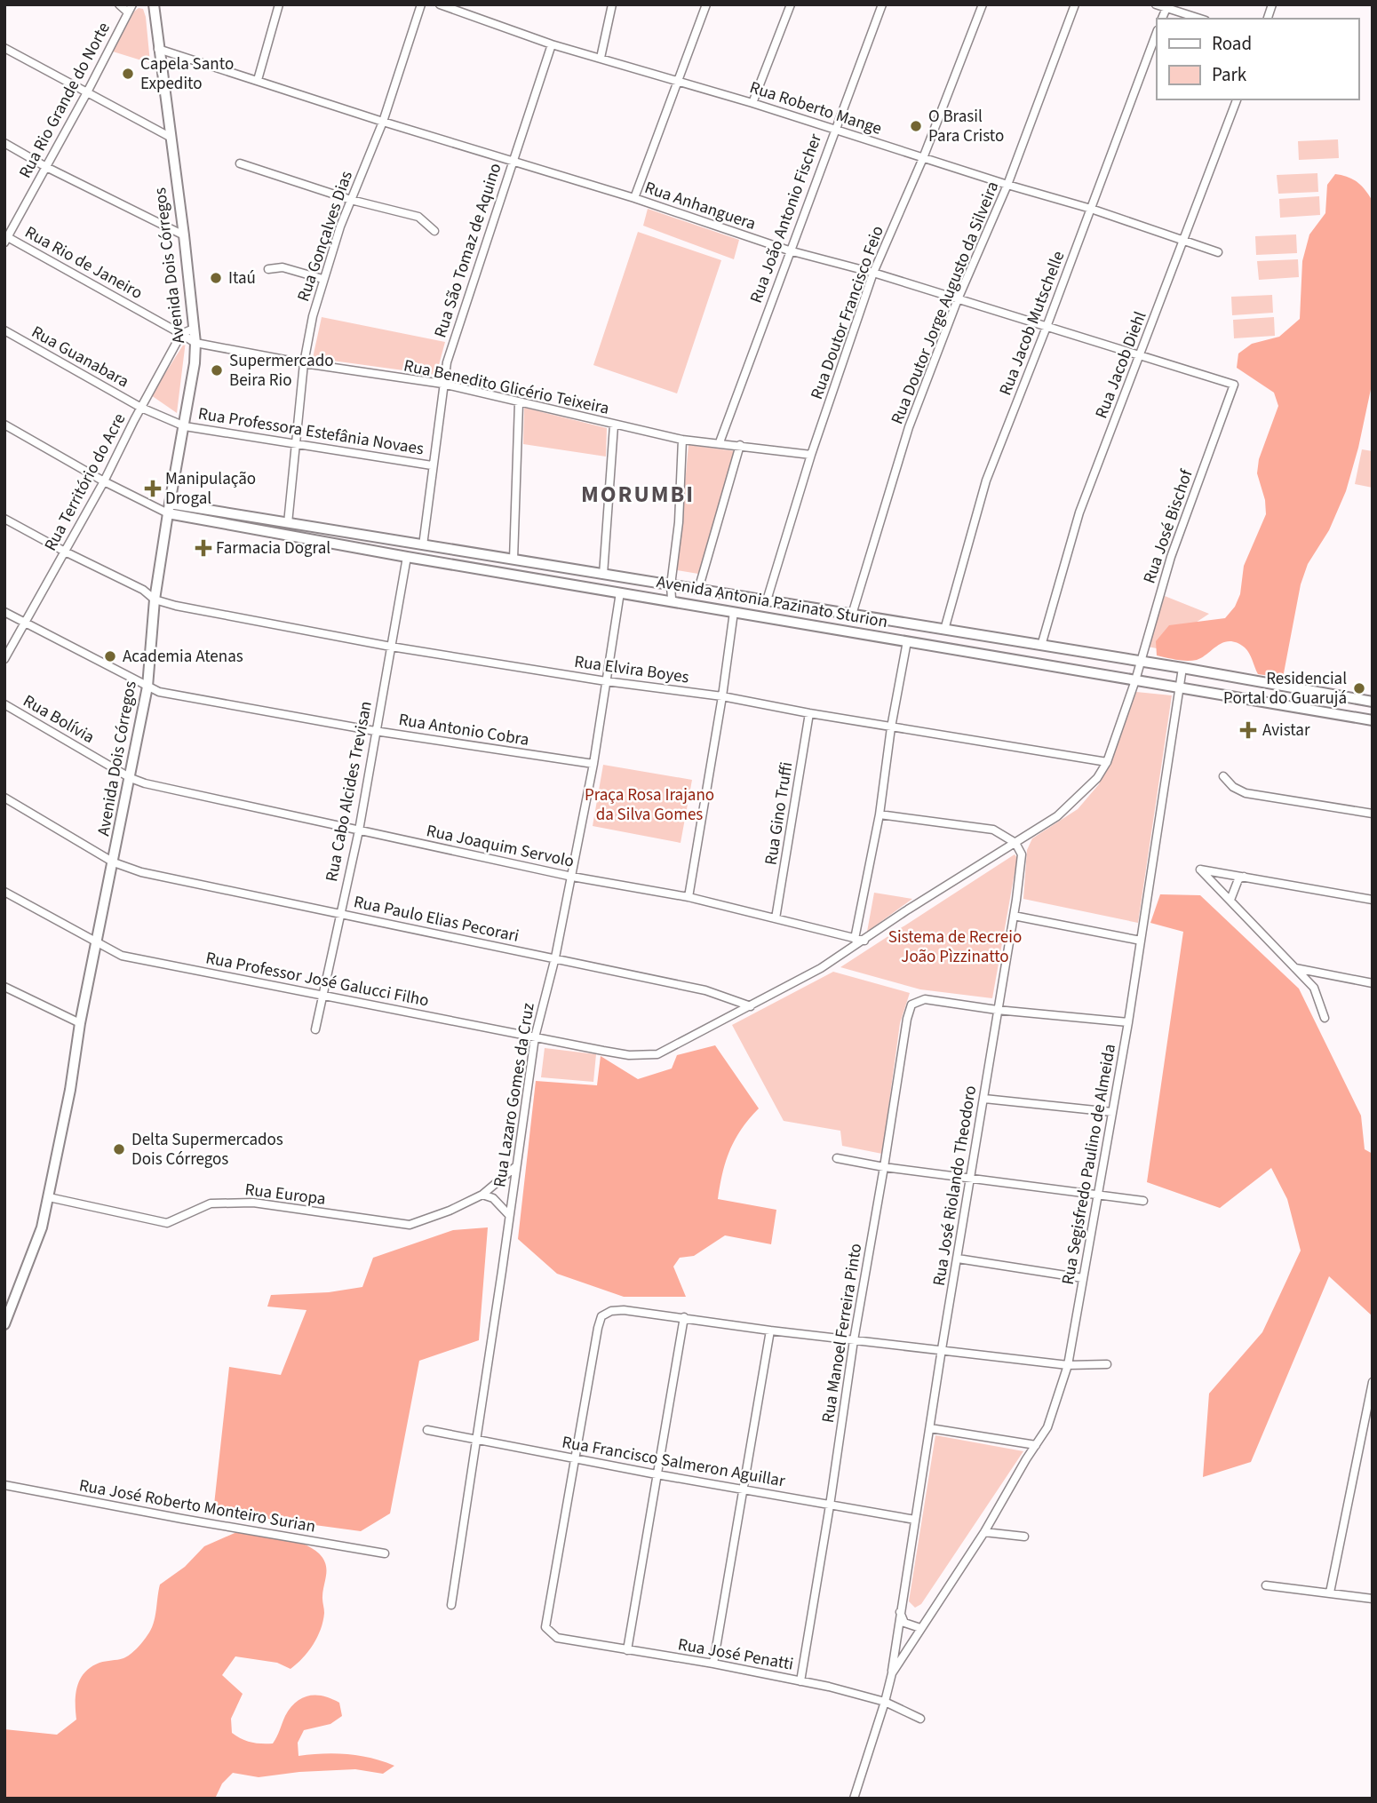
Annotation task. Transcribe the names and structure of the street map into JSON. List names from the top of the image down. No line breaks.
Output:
{"streets":{"main road":["Avenida Dois Córregos","Avenida Antonia Pazinato Sturion"],"street":["Rua Rio Grande do Norte","Rua Roberto Mange","Rua Anhanguera","Rua João Antonio Fischer","Rua Gonçalves Dias","Rua São Tomaz de Aquino","Rua Rio de Janeiro","Rua Doutor Jorge Augusto da Silveira","Rua Doutor Francisco Feio","Rua Jacob Mutschelle","Rua Guanabara","Rua Jacob Diehl","Rua Benedito Glicério Teixeira","Rua Professora Estefânia Novaes","Rua Território do Acre","Rua José Bischof","Rua Elvira Boyes","Rua Bolívia","Rua Antonio Cobra","Rua Cabo Alcides Trevisan","Rua Gino Truffi","Rua Joaquim Servolo","Rua Paulo Elias Pecorari","Rua Professor José Galucci Filho","Rua Lazaro Gomes da Cruz","Rua Segisfredo Paulino de Almeida","Rua José Riolando Theodoro","Rua Europa","Rua Manoel Ferreira Pinto","Rua Francisco Salmeron Aguillar","Rua José Roberto Monteiro Surian","Rua José Penatti"]},"crossings":[["Rua Rio Grande do Norte","Rua Rio de Janeiro"],["Rua Roberto Mange","Rua João Antonio Fischer"],["Rua Roberto Mange","Rua São Tomaz de Aquino"],["Rua Roberto Mange","Rua Doutor Jorge Augusto da Silveira"],["Rua Roberto Mange","Rua Doutor Francisco Feio"],["Rua Roberto Mange","Rua Jacob Mutschelle"],["Rua Roberto Mange","Rua Jacob Diehl"],["Rua Anhanguera","Rua João Antonio Fischer"],["Rua Anhanguera","Rua Gonçalves Dias"],["Rua Anhanguera","Rua São Tomaz de Aquino"],["Rua Anhanguera","Avenida Dois Córregos"],["Rua Anhanguera","Rua Doutor Jorge Augusto da Silveira"],["Rua Anhanguera","Rua Doutor Francisco Feio"],["Rua Anhanguera","Rua Jacob Mutschelle"],["Rua Anhanguera","Rua Jacob Diehl"],["Rua Anhanguera","Rua José Bischof"],["Rua João Antonio Fischer","Rua Benedito Glicério Teixeira"],["Rua Gonçalves Dias","Rua Benedito Glicério Teixeira"],["Rua Gonçalves Dias","Rua Professora Estefânia Novaes"],["Rua Gonçalves Dias","Avenida Antonia Pazinato Sturion"],["Rua São Tomaz de Aquino","Rua Benedito Glicério Teixeira"],["Rua São Tomaz de Aquino","Rua Professora Estefânia Novaes"],["Rua São Tomaz de Aquino","Avenida Antonia Pazinato Sturion"],["Rua Rio de Janeiro","Rua Território do Acre"],["Avenida Dois Córregos","Rua Guanabara"],["Avenida Dois Córregos","Rua Benedito Glicério Teixeira"],["Avenida Dois Córregos","Rua Professora Estefânia Novaes"],["Avenida Dois Córregos","Avenida Antonia Pazinato Sturion"],["Avenida Dois Córregos","Rua Elvira Boyes"],["Avenida Dois Córregos","Rua Bolívia"],["Avenida Dois Córregos","Rua Antonio Cobra"],["Avenida Dois Córregos","Rua Joaquim Servolo"],["Avenida Dois Córregos","Rua Paulo Elias Pecorari"],["Avenida Dois Córregos","Rua Professor José Galucci Filho"],["Avenida Dois Córregos","Rua Europa"],["Rua Doutor Jorge Augusto da Silveira","Avenida Antonia Pazinato Sturion"],["Rua Doutor Francisco Feio","Rua Benedito Glicério Teixeira"],["Rua Doutor Francisco Feio","Avenida Antonia Pazinato Sturion"],["Rua Jacob Mutschelle","Avenida Antonia Pazinato Sturion"],["Rua Guanabara","Rua Professora Estefânia Novaes"],["Rua Guanabara","Rua Território do Acre"],["Rua Jacob Diehl","Avenida Antonia Pazinato Sturion"],["Rua Território do Acre","Rua Elvira Boyes"],["Rua Território do Acre","Rua Antonio Cobra"],["Rua José Bischof","Avenida Antonia Pazinato Sturion"],["Rua José Bischof","Rua Elvira Boyes"],["Rua José Bischof","Rua Joaquim Servolo"],["Rua José Bischof","Rua Professor José Galucci Filho"],["Rua José Bischof","Rua José Riolando Theodoro"],["Avenida Antonia Pazinato Sturion","Rua Cabo Alcides Trevisan"],["Avenida Antonia Pazinato Sturion","Rua Lazaro Gomes da Cruz"],["Avenida Antonia Pazinato Sturion","Rua Segisfredo Paulino de Almeida"],["Rua Elvira Boyes","Rua Cabo Alcides Trevisan"],["Rua Elvira Boyes","Rua Gino Truffi"],["Rua Elvira Boyes","Rua Lazaro Gomes da Cruz"],["Rua Bolívia","Rua Joaquim Servolo"],["Rua Antonio Cobra","Rua Cabo Alcides Trevisan"],["Rua Antonio Cobra","Rua Lazaro Gomes da Cruz"],["Rua Cabo Alcides Trevisan","Rua Joaquim Servolo"],["Rua Cabo Alcides Trevisan","Rua Paulo Elias Pecorari"],["Rua Cabo Alcides Trevisan","Rua Professor José Galucci Filho"],["Rua Gino Truffi","Rua Joaquim Servolo"],["Rua Joaquim Servolo","Rua Professor José Galucci Filho"],["Rua Joaquim Servolo","Rua Lazaro Gomes da Cruz"],["Rua Paulo Elias Pecorari","Rua Professor José Galucci Filho"],["Rua Paulo Elias Pecorari","Rua Lazaro Gomes da Cruz"],["Rua Professor José Galucci Filho","Rua Lazaro Gomes da Cruz"],["Rua Lazaro Gomes da Cruz","Rua Europa"],["Rua Lazaro Gomes da Cruz","Rua Francisco Salmeron Aguillar"],["Rua Segisfredo Paulino de Almeida","Rua José Riolando Theodoro"],["Rua Segisfredo Paulino de Almeida","Rua José Penatti"],["Rua José Riolando Theodoro","Rua Manoel Ferreira Pinto"],["Rua José Riolando Theodoro","Rua Francisco Salmeron Aguillar"],["Rua Manoel Ferreira Pinto","Rua Francisco Salmeron Aguillar"],["Rua Manoel Ferreira Pinto","Rua José Penatti"],["Rua Francisco Salmeron Aguillar","Rua José Penatti"]],"districts":["MORUMBI"],"parks":["Praça Rosa Irajano da Silva Gomes","Sistema de Recreio João Pìzzinatto"],"places":{"other":["Capela Santo Expedito","O Brasil Para Cristo","Itaú","Supermercado Beira Rio","Academia Atenas","Residencial Portal do Guarujá","Delta Supermercados Dois Córregos"],"health":["Manipulação Drogal","Farmacia Dogral","Avistar"]},"legend":["Road","Park"]}
